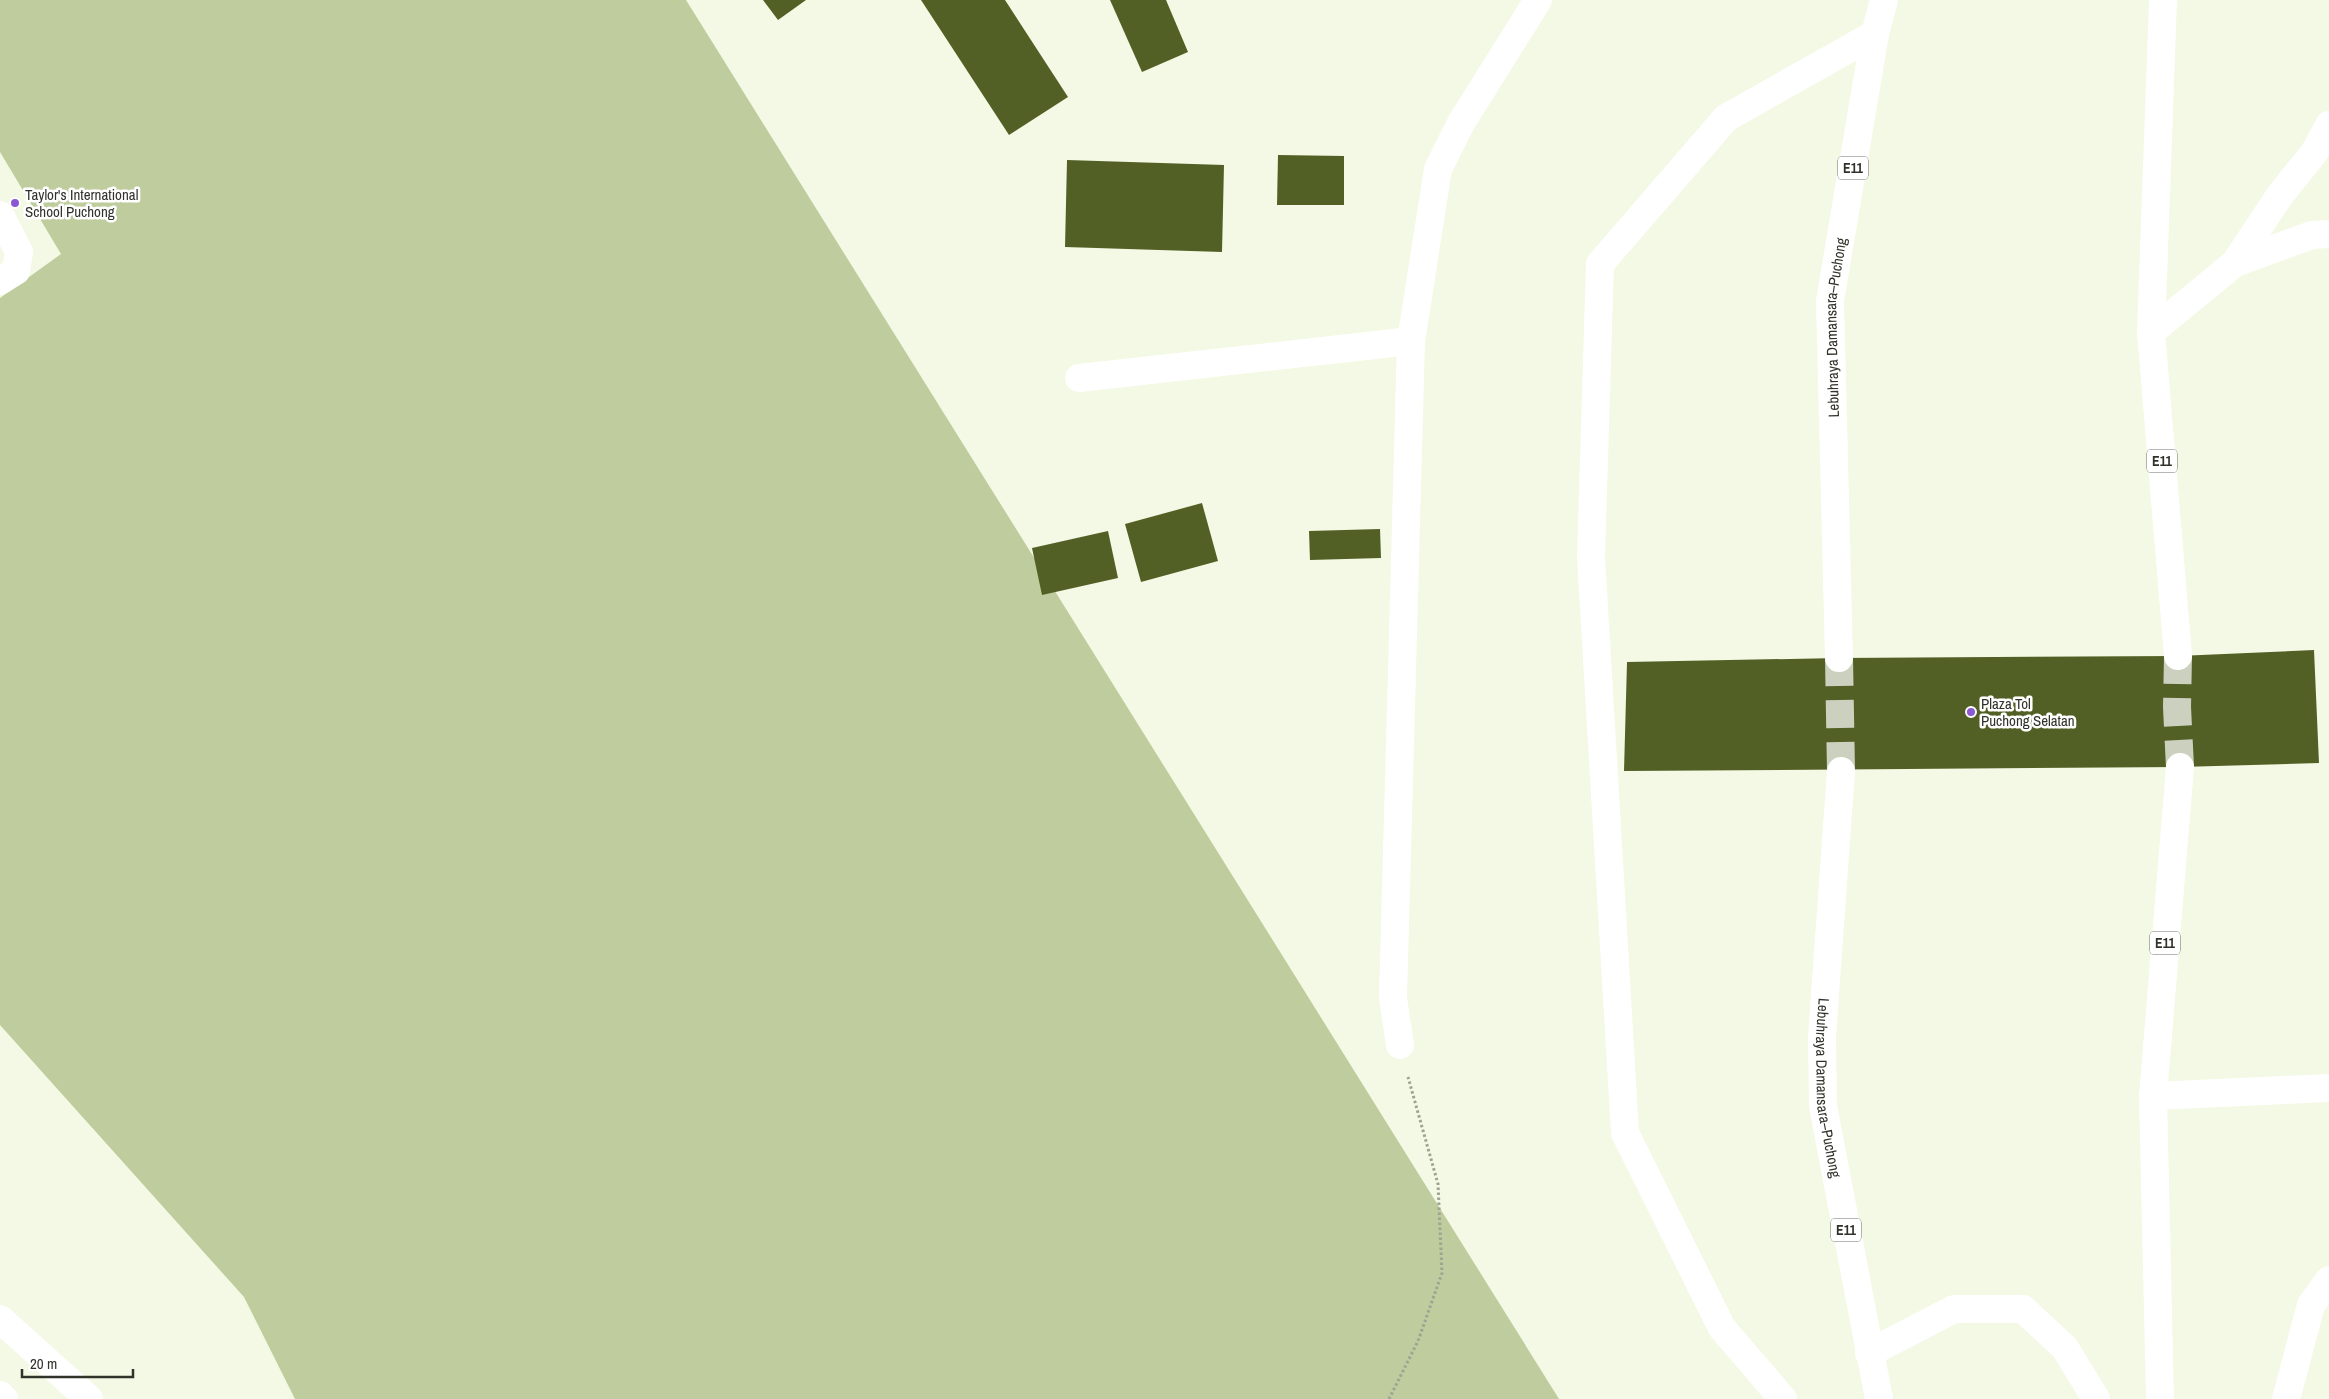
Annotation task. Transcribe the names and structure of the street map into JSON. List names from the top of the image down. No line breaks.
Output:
{"streets":{"main road":["E11","Lebuhraya Damansara–Puchong"]},"places":["Taylor's International School Puchong","Plaza Tol Puchong Selatan"],"scale_bar":"20 m"}
